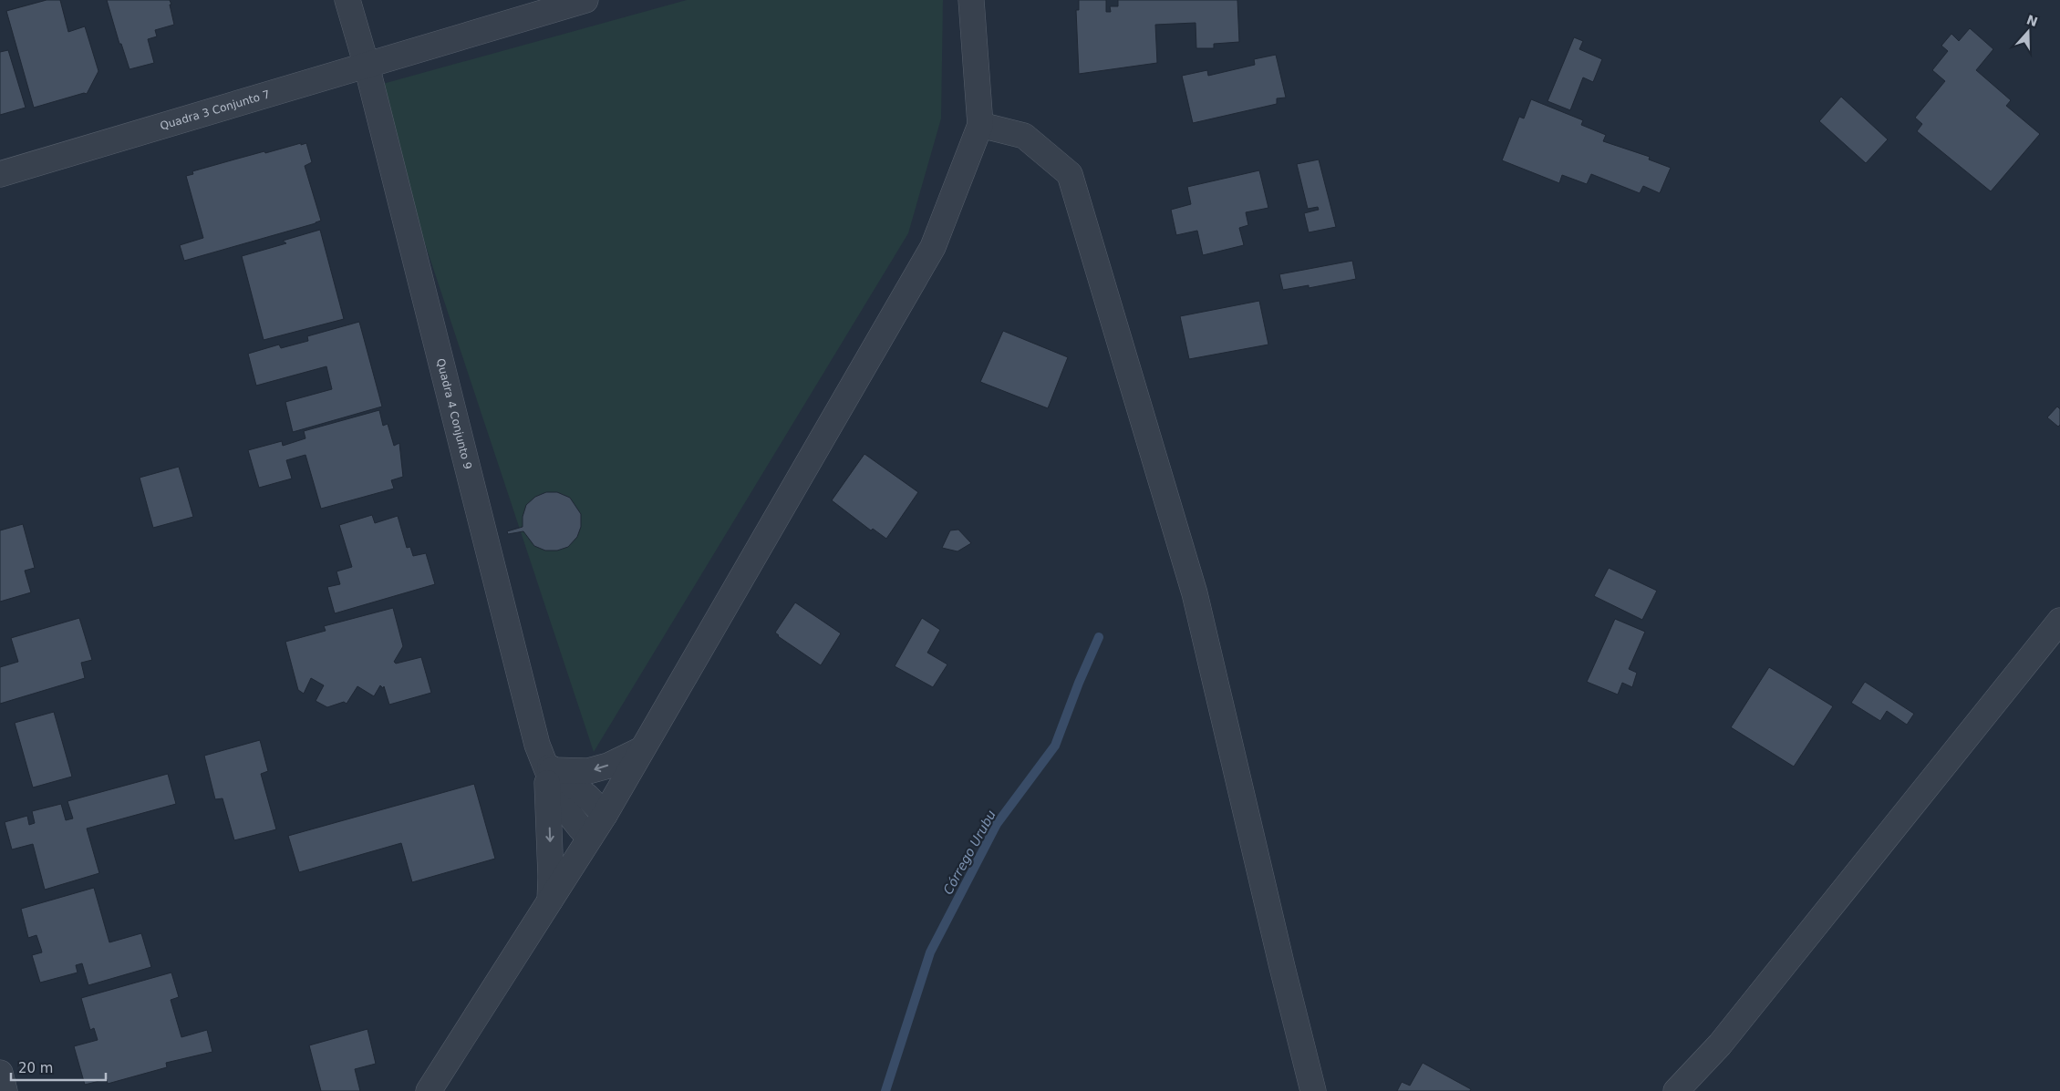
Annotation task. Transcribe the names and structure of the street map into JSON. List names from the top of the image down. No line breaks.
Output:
{"streets":{"street":["Quadra 3 Conjunto 7","Quadra 4 Conjunto 9"]},"crossings":[["Quadra 3 Conjunto 7","Quadra 4 Conjunto 9"]],"water":["Córrego Urubu"],"scale_bar":"20 m","north":"top"}
